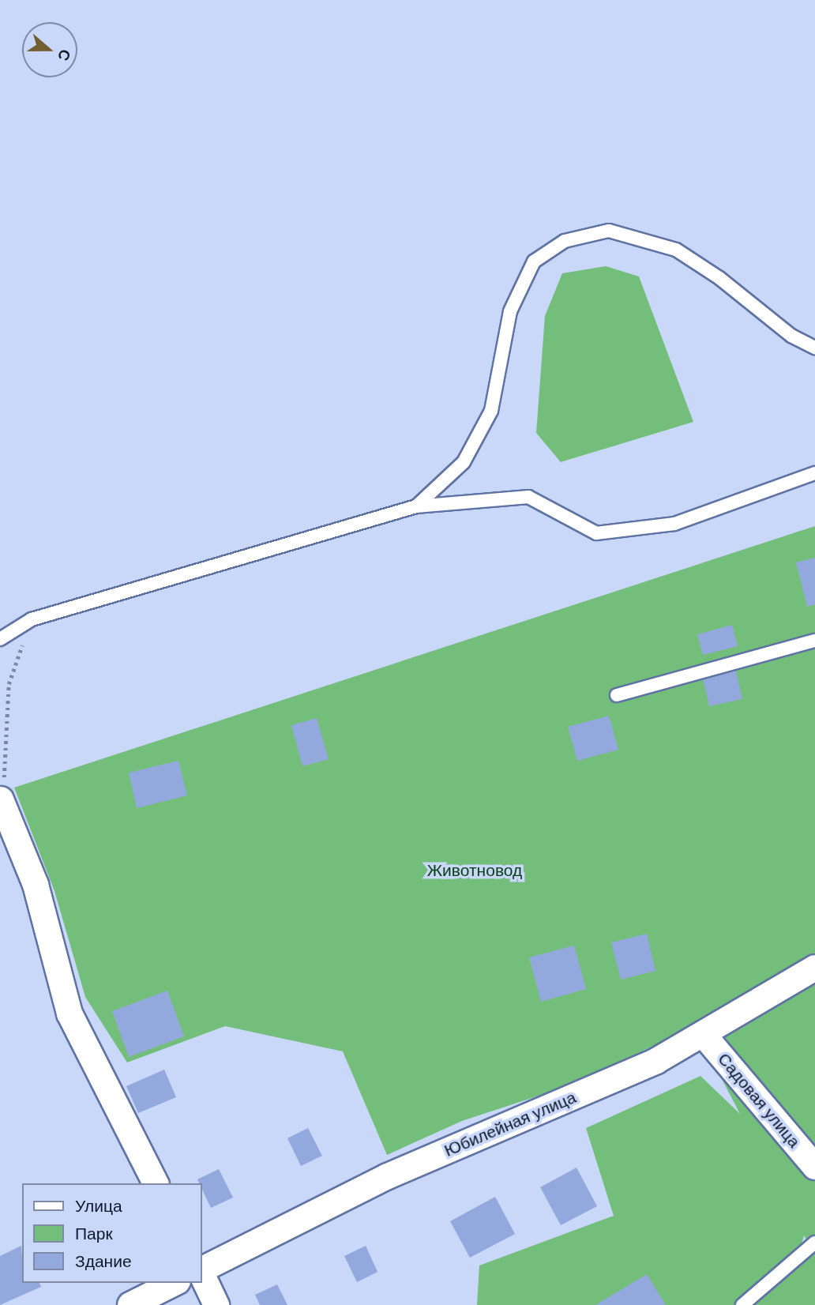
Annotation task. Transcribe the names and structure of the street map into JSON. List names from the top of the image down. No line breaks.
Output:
{"streets":{"street":["Садовая улица","Юбилейная улица"]},"crossings":[["Садовая улица","Юбилейная улица"]],"parks":["Животновод"],"legend":["Улица","Парк","Здание"],"north":"right"}
